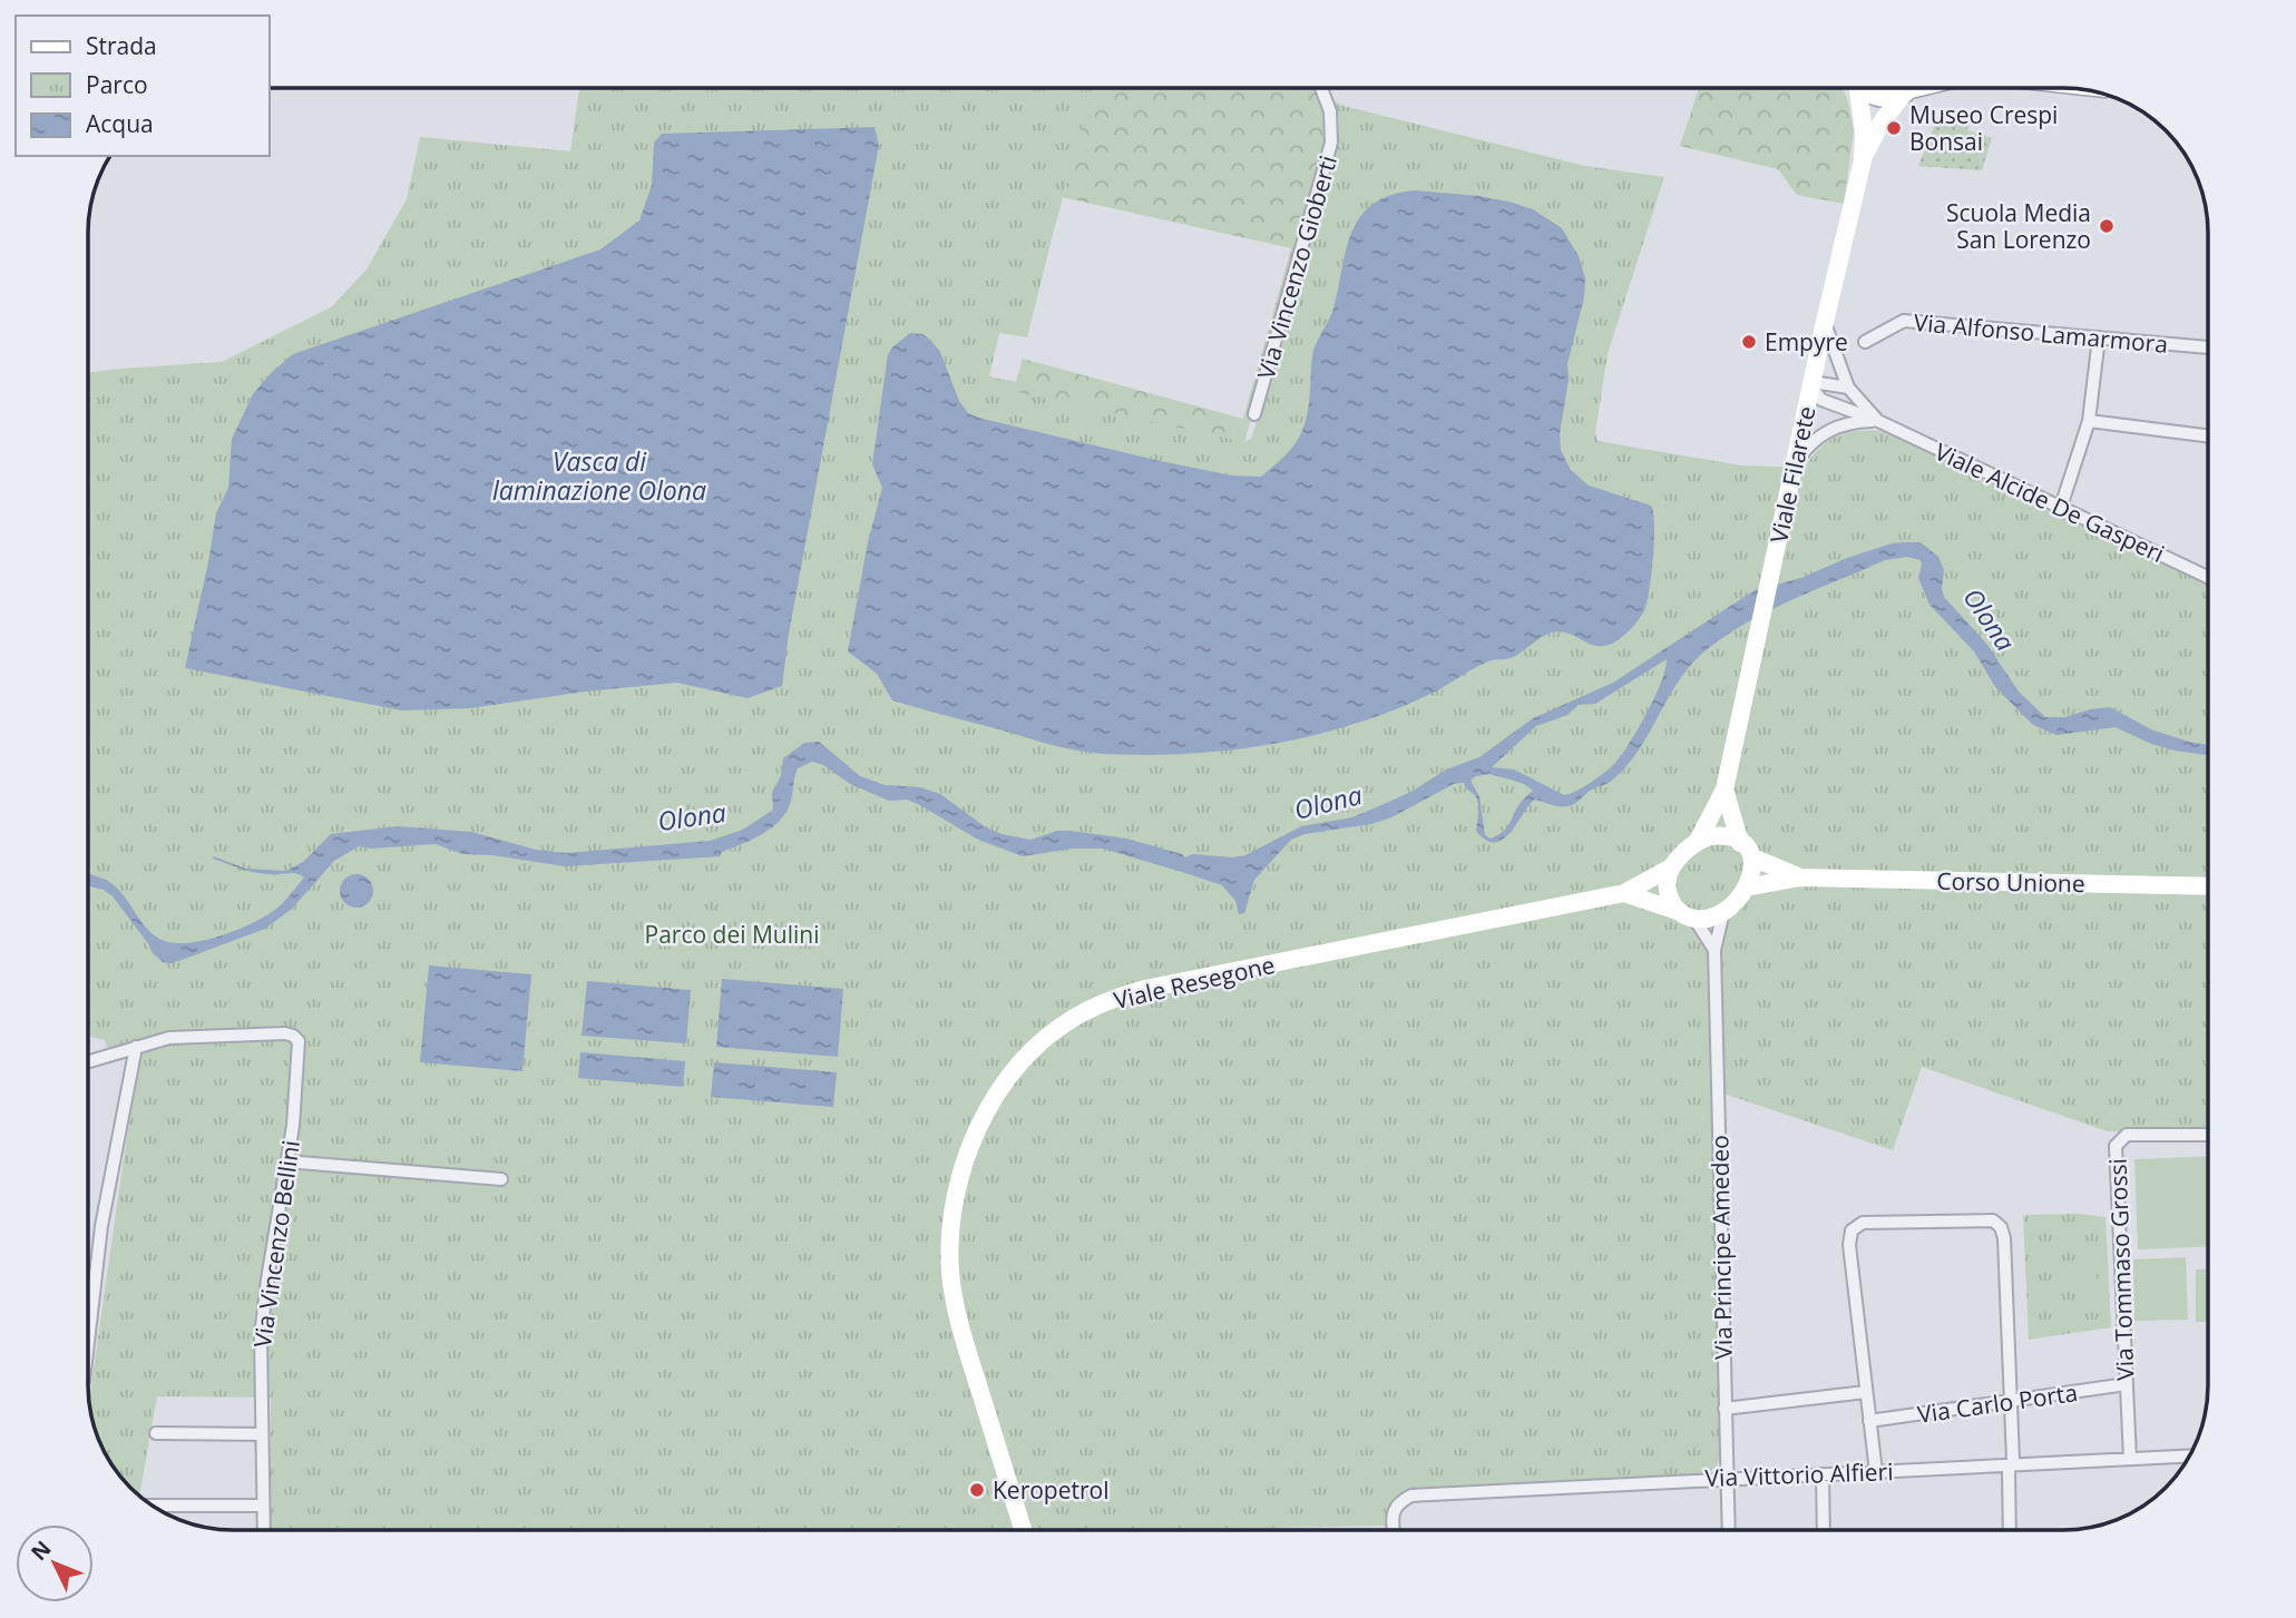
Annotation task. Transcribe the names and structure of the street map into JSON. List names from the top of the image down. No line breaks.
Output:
{"streets":{"street":["Via Vincenzo Gioberti","Via Alfonso Lamarmora","Viale Filarete","Viale Alcide De Gasperi","Corso Unione","Viale Resegone","Via Vincenzo Bellini","Via Principe Amedeo","Via Tommaso Grossi","Via Carlo Porta","Via Vittorio Alfieri"]},"crossings":[["Viale Filarete","Viale Alcide De Gasperi"],["Viale Filarete","Corso Unione"],["Viale Filarete","Viale Resegone"],["Viale Filarete","Via Principe Amedeo"],["Corso Unione","Viale Resegone"],["Corso Unione","Via Principe Amedeo"],["Viale Resegone","Via Principe Amedeo"],["Via Principe Amedeo","Via Vittorio Alfieri"],["Via Tommaso Grossi","Via Carlo Porta"],["Via Tommaso Grossi","Via Vittorio Alfieri"]],"water":["Vasca di laminazione Olona","Olona"],"parks":["Parco dei Mulini"],"places":["Museo Crespi Bonsai","Scuola Media San Lorenzo","Empyre","Keropetrol"],"legend":["Strada","Parco","Acqua"],"north":"top left"}
